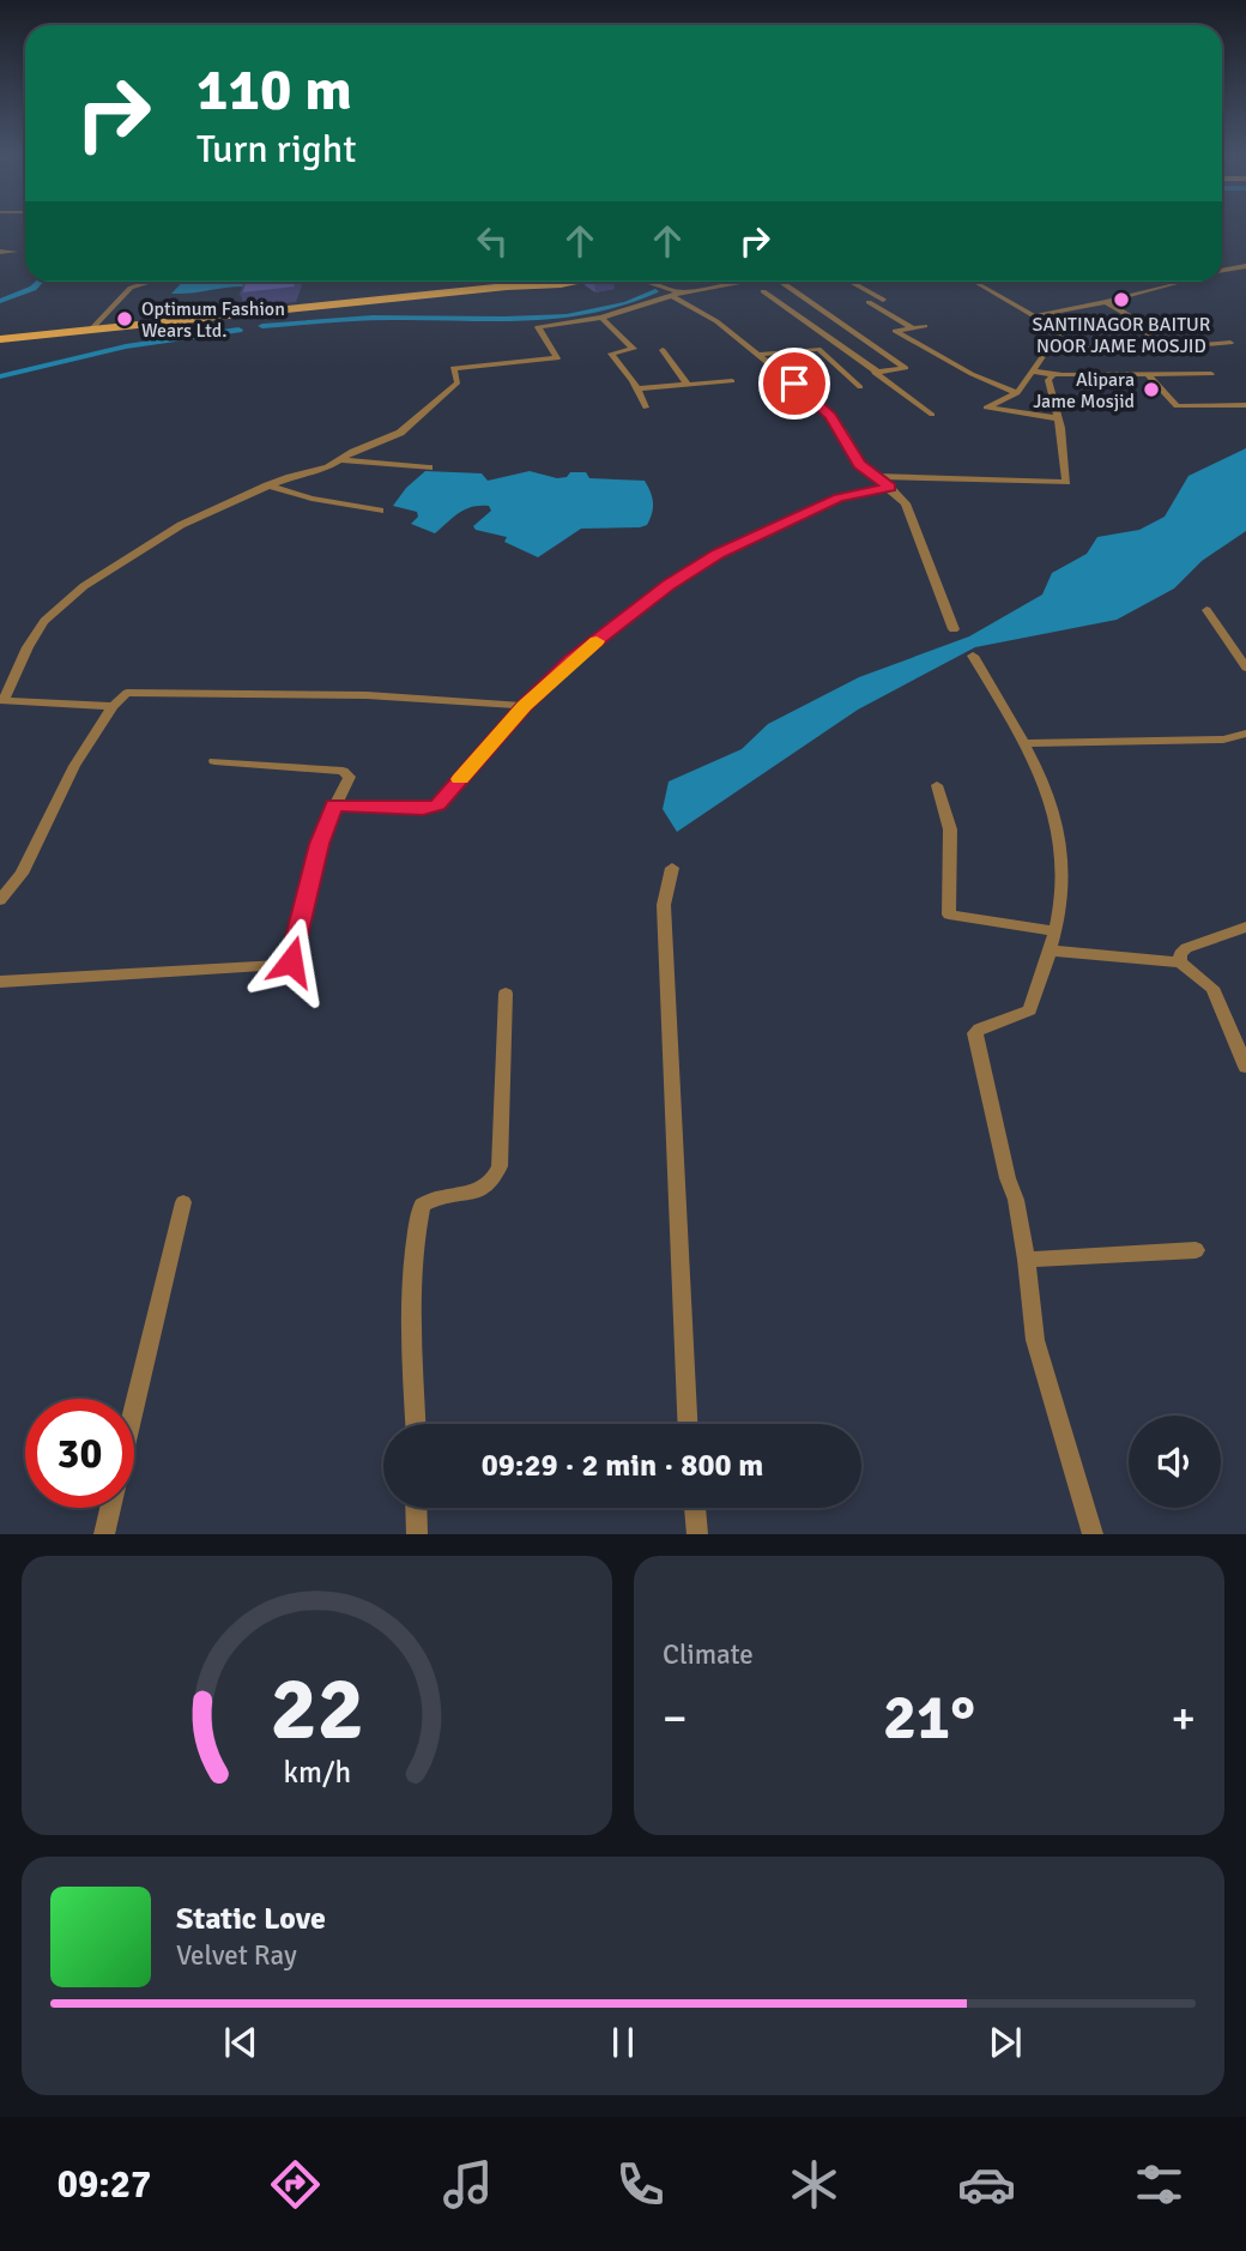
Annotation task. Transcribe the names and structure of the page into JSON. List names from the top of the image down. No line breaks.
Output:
{"places":["SANTINAGOR BAITUR NOOR JAME MOSJID","Optimum Fashion Wears Ltd.","Alipara Jame Mosjid"],"page":{"turn":["110 m","Turn right"],"limit":"30","trip":"09:29 · 2 min · 800 m","tile":"Climate","heat":["−","21°","+"],"song":["Static Love","Velvet Ray"],"tabs":"09:27","gauge":["22","km/h"]}}
